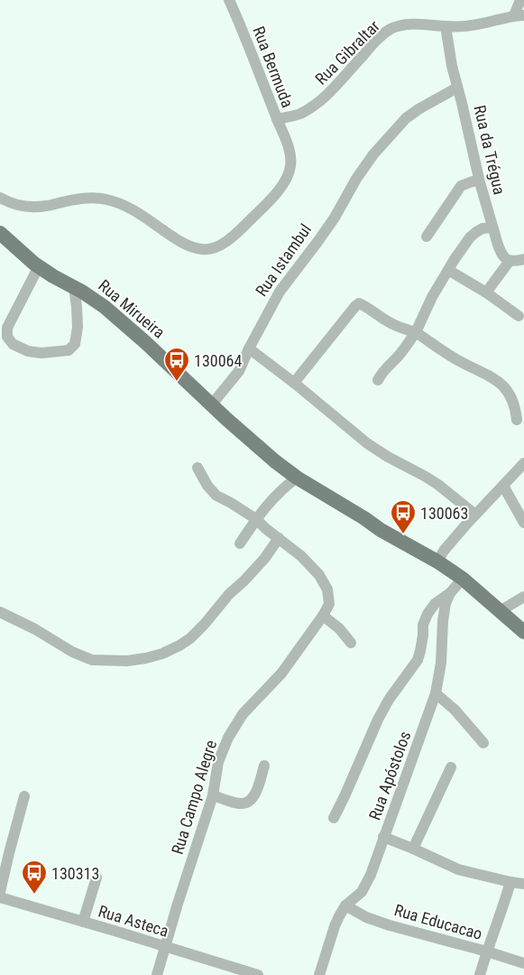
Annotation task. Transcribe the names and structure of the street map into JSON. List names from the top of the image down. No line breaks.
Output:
{"streets":{"main road":["Rua Mirueira"],"street":["Rua Gibraltar","Rua Bermuda","Rua da Trégua","Rua Istambul","Rua Apóstolos","Rua Campo Alegre","Rua Asteca","Rua Educacao"]},"crossings":[["Rua Gibraltar","Rua Bermuda"],["Rua Gibraltar","Rua da Trégua"],["Rua da Trégua","Rua Istambul"],["Rua Istambul","Rua Mirueira"],["Rua Apóstolos","Rua Educacao"],["Rua Campo Alegre","Rua Asteca"]],"places":{"bus stop":["130064","130063","130313"]}}
